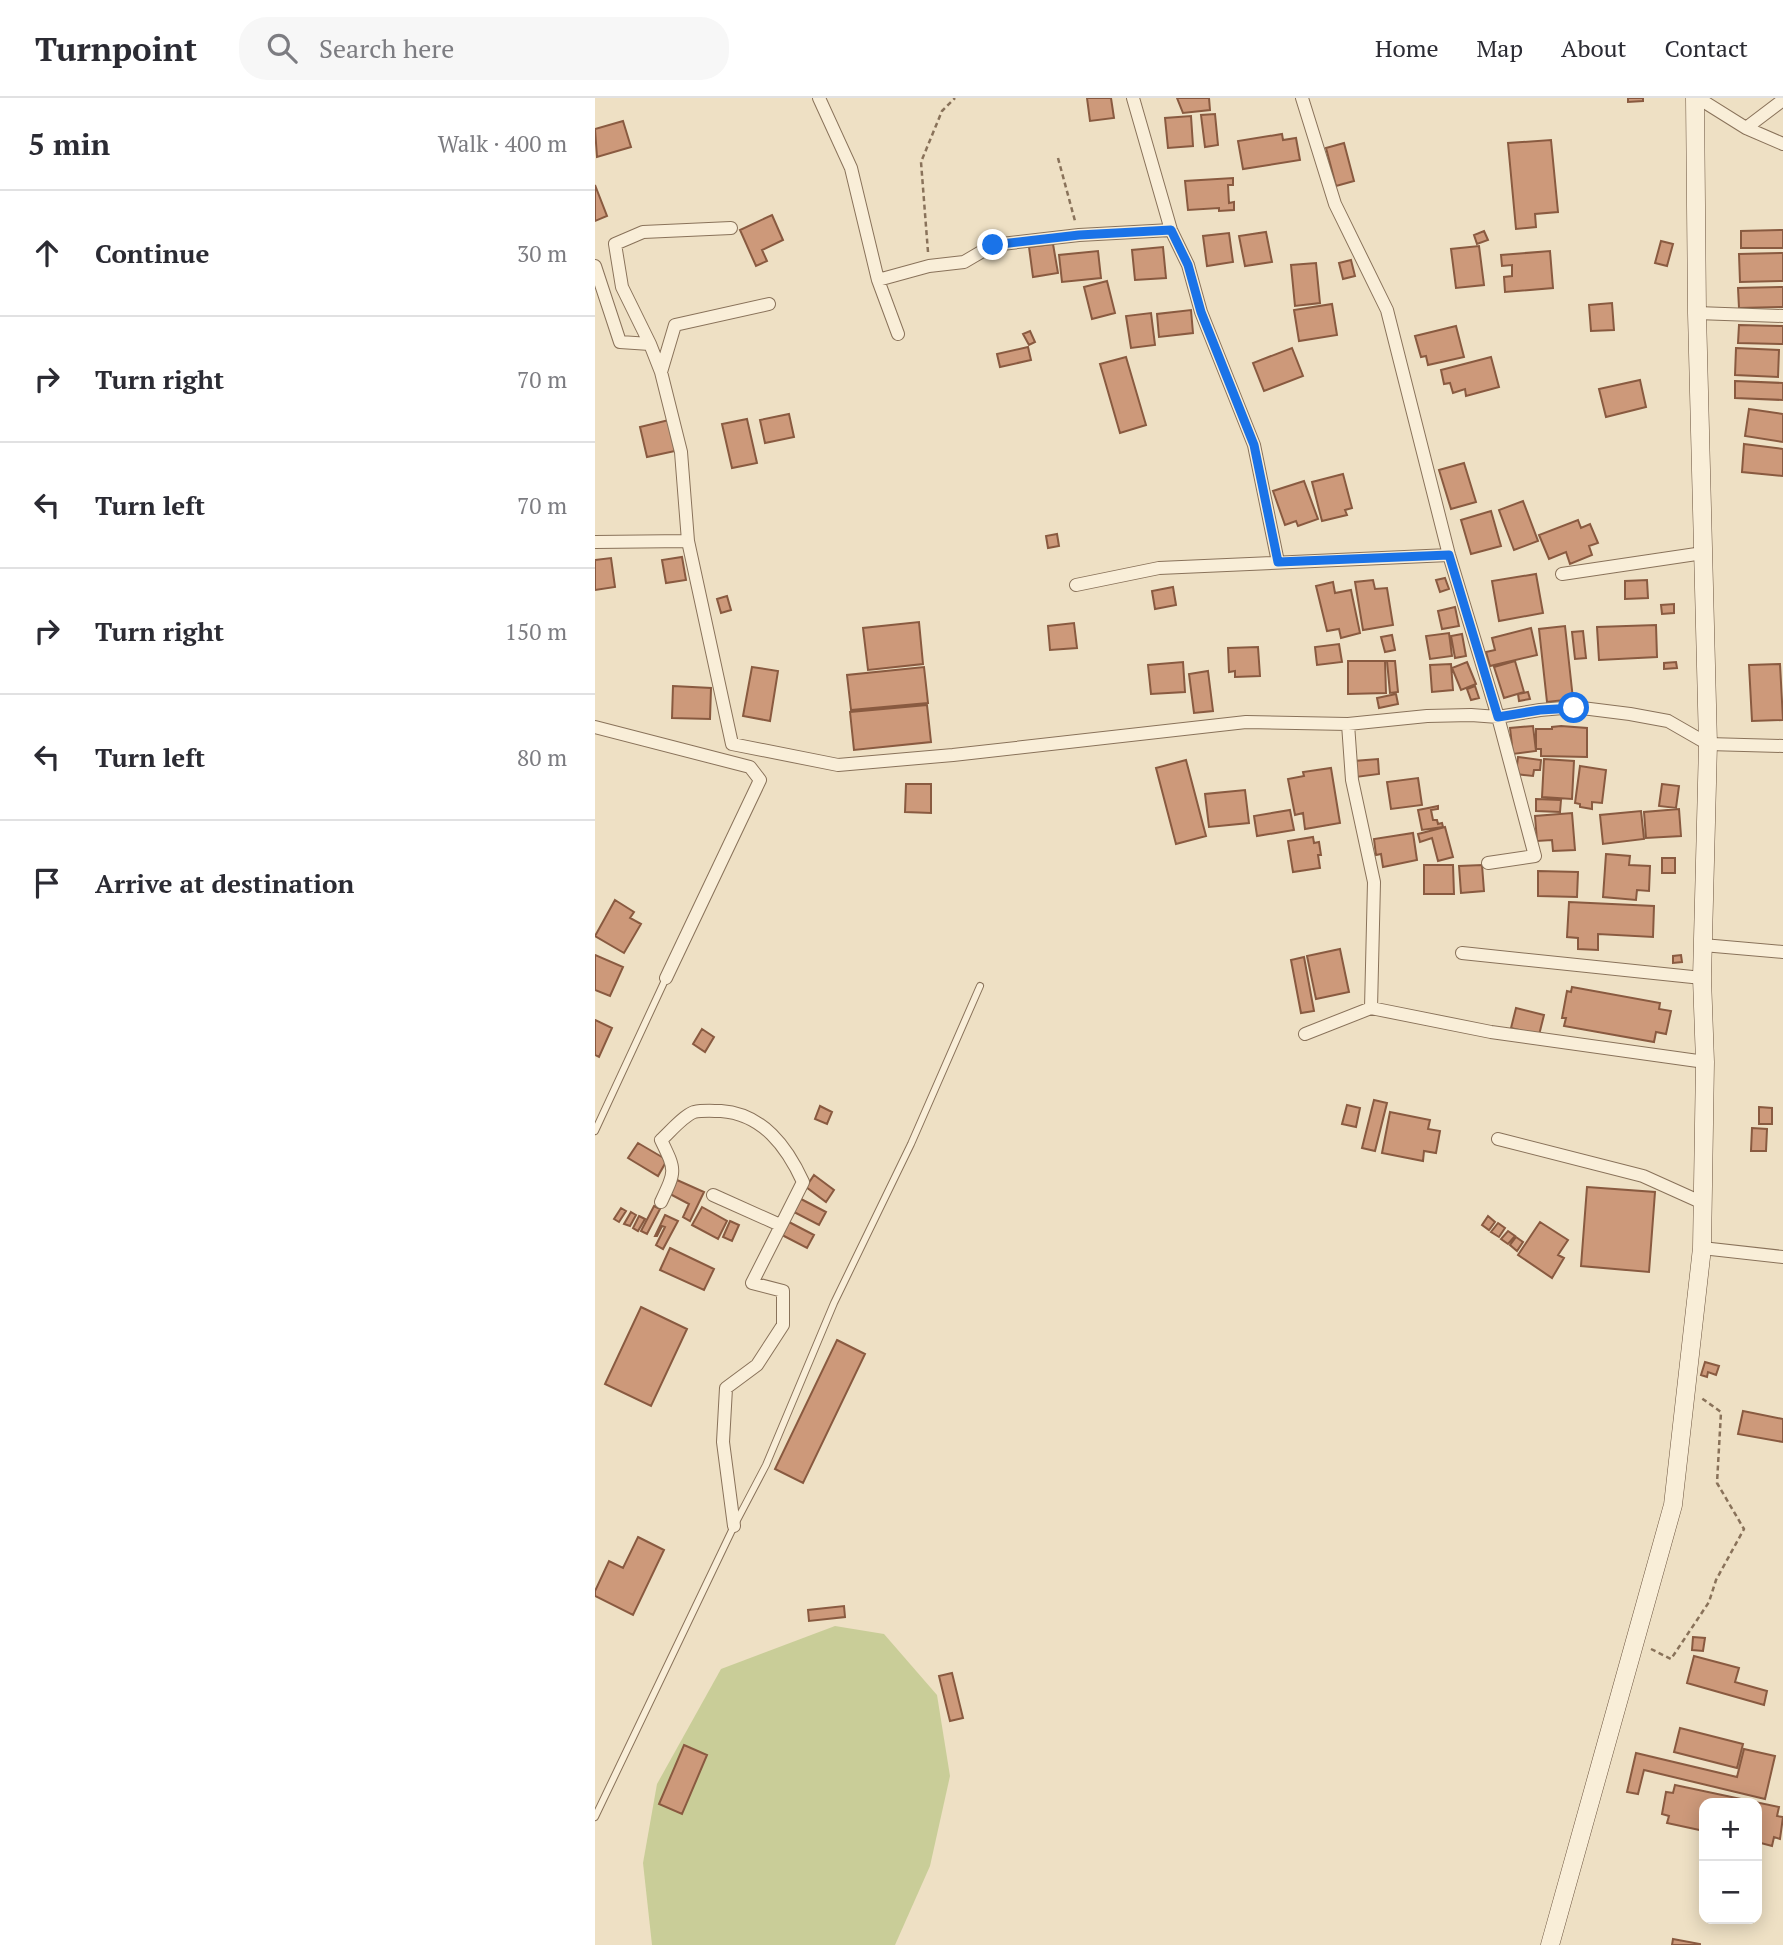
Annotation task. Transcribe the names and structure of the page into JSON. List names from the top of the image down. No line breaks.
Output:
{"page":{"header":"Turnpoint","search":"Search here","nav":["Home","Map","About","Contact"],"heading":["5 min","Walk · 400 m"],"list":[["Continue","30 m"],["Turn right","70 m"],["Turn left","70 m"],["Turn right","150 m"],["Turn left","80 m"],"Arrive at destination"],"map_buttons":["+","−"]}}
